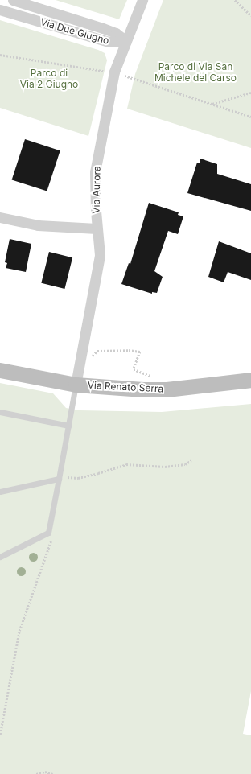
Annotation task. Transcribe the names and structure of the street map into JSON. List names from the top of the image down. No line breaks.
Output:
{"streets":{"street":["Via Due Giugno","Via Aurora","Via Renato Serra"]},"crossings":[["Via Due Giugno","Via Aurora"],["Via Aurora","Via Renato Serra"]],"parks":["Parco di Via San Michele del Carso","Parco di Via 2 Giugno"]}
